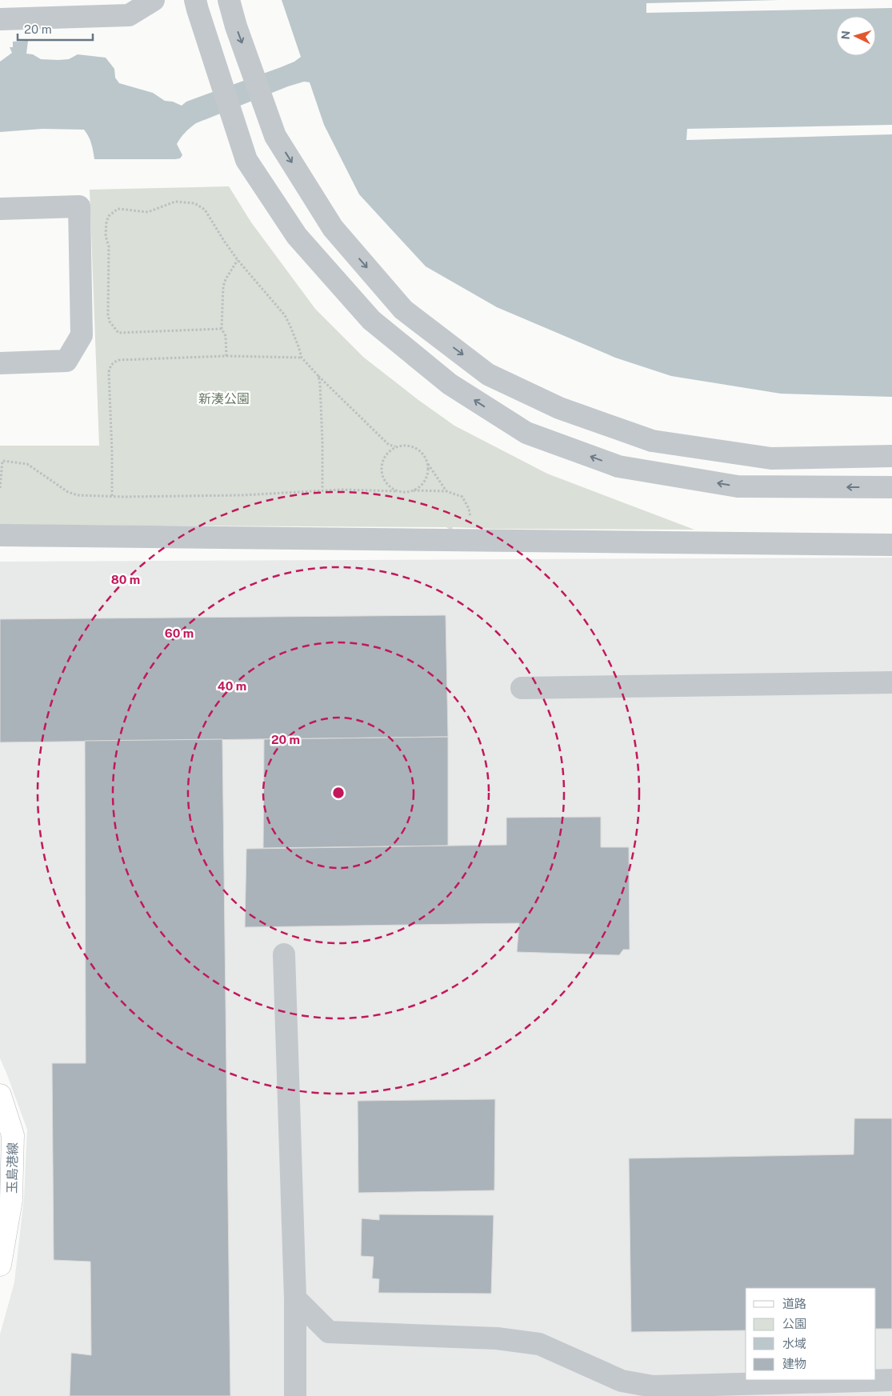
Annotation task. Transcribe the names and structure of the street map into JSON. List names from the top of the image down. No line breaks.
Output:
{"streets":{"main road":["玉島港線"]},"parks":["新湊公園"],"legend":["道路","公園","水域","建物"],"scale_bar":"20 m","north":"left","rings":["80 m","60 m","40 m","20 m"]}
